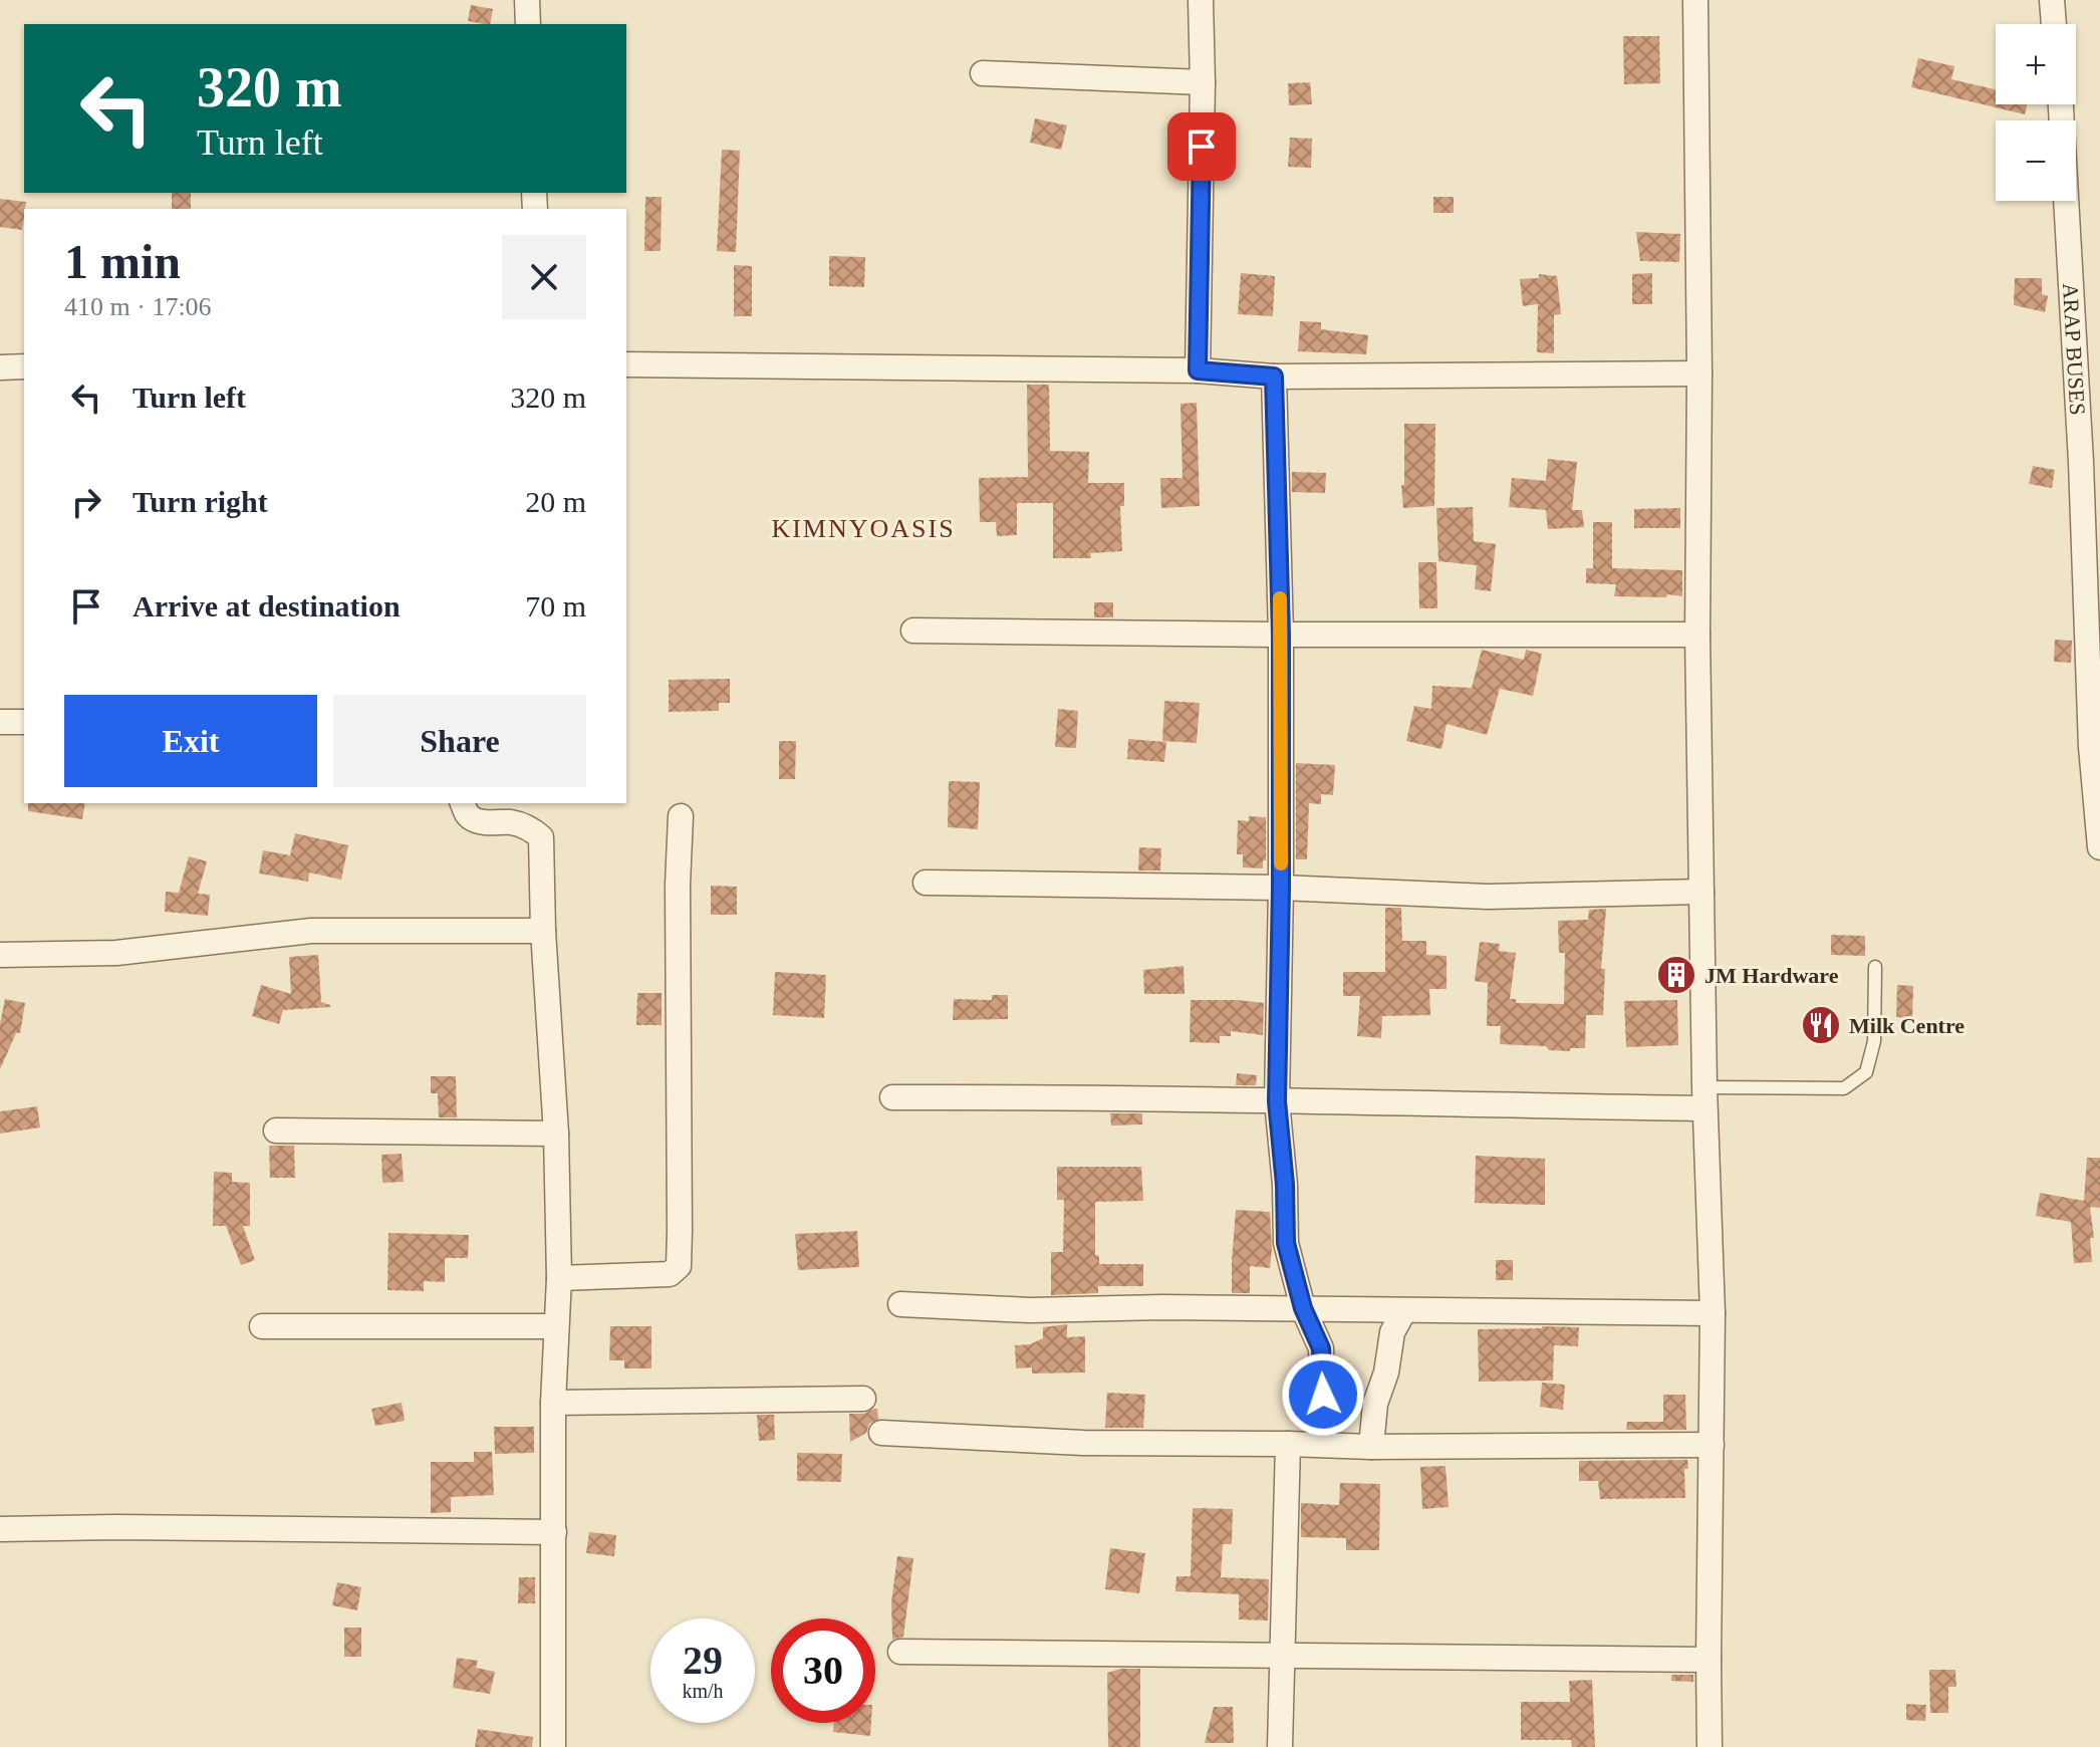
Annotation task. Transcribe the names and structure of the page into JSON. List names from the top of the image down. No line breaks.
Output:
{"streets":{"street":["ARAP BUSES"]},"districts":["KIMNYOASIS"],"places":{"building":["JM Hardware"],"restaurant":["Milk Centre"]},"page":{"map_buttons":["+","−"],"turn":["320 m","Turn left"],"heading":["1 min","410 m · 17:06"],"list":[{"name":"Turn left","value":"320 m"},{"name":"Turn right","value":"20 m"},{"name":"Arrive at destination","value":"70 m"}],"buttons":["Exit","Share"],"speed":"29 km/h","limit":"30"}}
